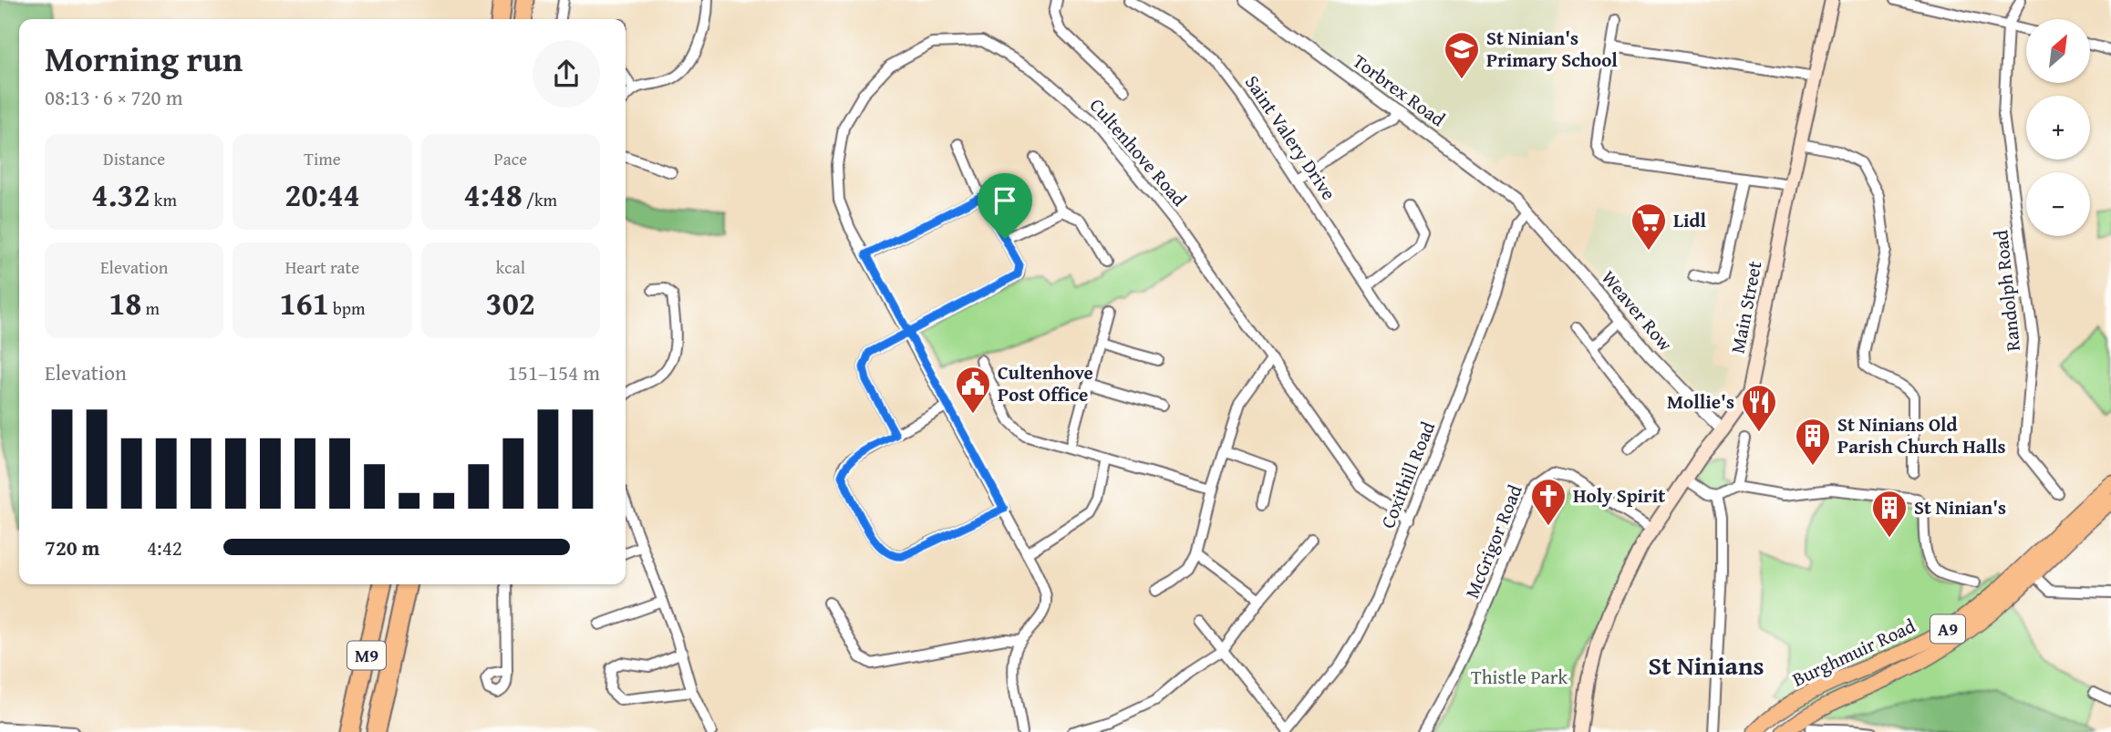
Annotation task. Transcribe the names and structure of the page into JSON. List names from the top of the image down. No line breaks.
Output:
{"streets":{"highway":["M9"],"main road":["Main Street","A9","Burghmuir Road"],"street":["Torbrex Road","Saint Valery Drive","Cultenhove Road","Randolph Road","Weaver Row","Coxithill Road","McGrigor Road"]},"crossings":[["Torbrex Road","Weaver Row"],["Torbrex Road","Coxithill Road"],["Cultenhove Road","Coxithill Road"],["Main Street","Weaver Row"],["Main Street","McGrigor Road"],["Weaver Row","Coxithill Road"]],"districts":["St Ninians"],"parks":["Thistle Park"],"places":{"school or university":["St Ninian's Primary School"],"supermarket":["Lidl"],"public building":["Cultenhove Post Office"],"restaurant":["Mollie's"],"building":["St Ninians Old Parish Church Halls","St Ninian's"],"church":["Holy Spirit"]},"north":"top right","page":{"map_buttons":["+","−"],"heading":["Morning run","08:13 · 6 × 720 m"],"stats":[["Distance","4.32 km"],["Time","20:44"],["Pace","4:48 /km"],["Elevation","18 m"],["Heart rate","161 bpm"],["kcal","302"]],"chart":["Elevation","151–154 m"],"list":[{"name":"720 m","note":"4:42"}]}}
